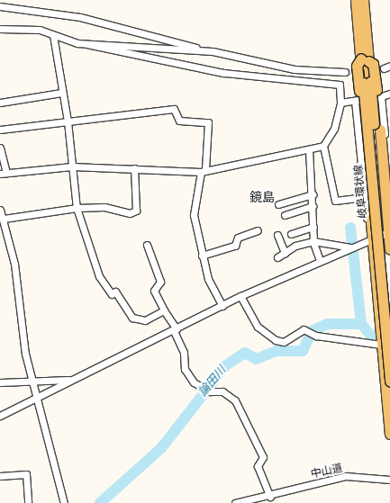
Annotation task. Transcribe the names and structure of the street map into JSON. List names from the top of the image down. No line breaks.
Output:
{"streets":{"main road":["岐阜環状線"],"street":["中山道"]},"districts":["鏡島"],"water":["論田川"]}
